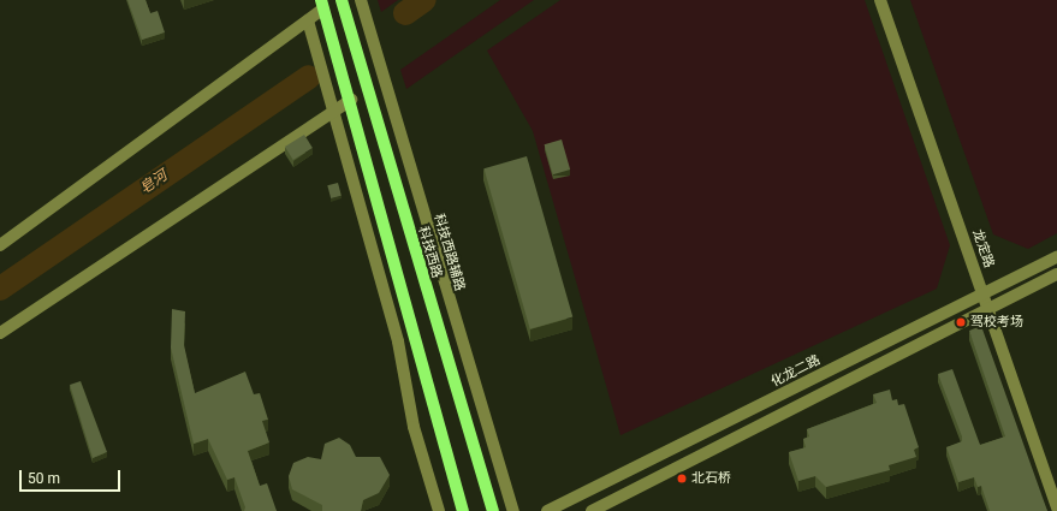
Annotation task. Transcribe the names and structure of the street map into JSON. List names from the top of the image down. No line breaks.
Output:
{"streets":{"main road":["科技西路"],"street":["龙定路","科技西路辅路","化龙二路"]},"crossings":[["龙定路","化龙二路"]],"water":["皂河"],"places":["驾校考场","北石桥"],"scale_bar":"50 m"}
